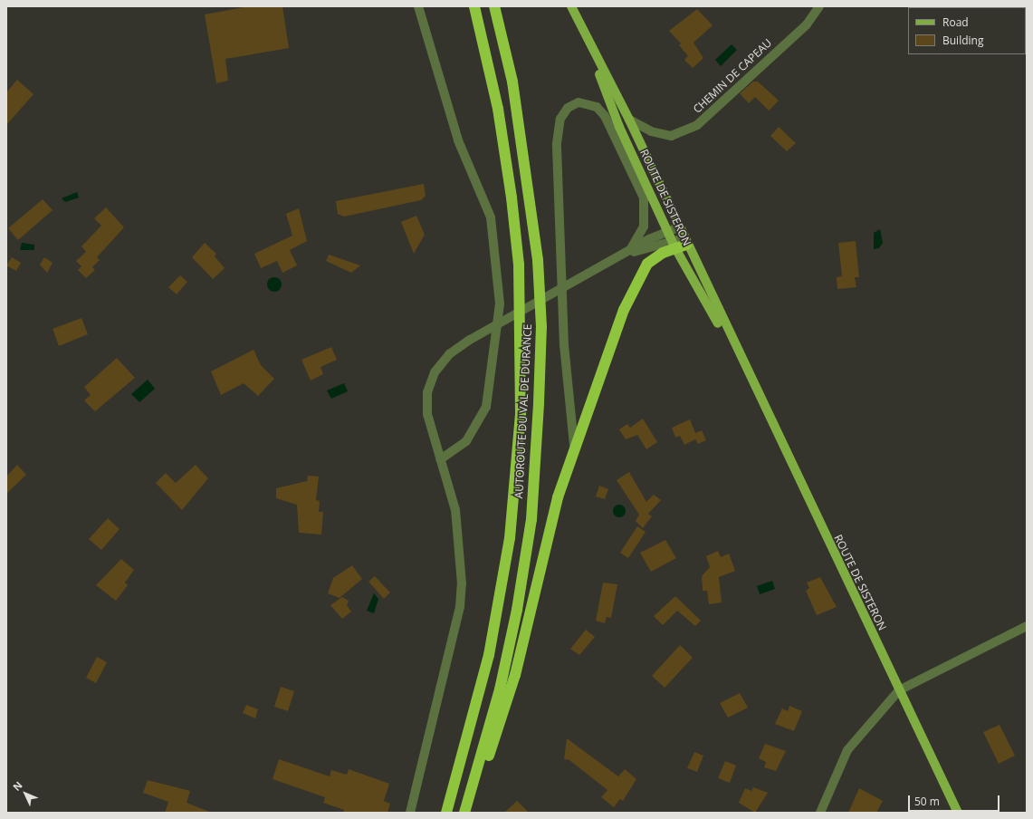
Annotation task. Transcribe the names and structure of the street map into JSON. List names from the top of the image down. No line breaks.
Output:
{"streets":{"highway":["AUTOROUTE DU VAL DE DURANCE"],"main road":["ROUTE DE SISTERON"],"street":["CHEMIN DE CAPEAU"]},"crossings":[["CHEMIN DE CAPEAU","ROUTE DE SISTERON"]],"legend":["Road","Building"],"scale_bar":"50 m","north":"top left"}
